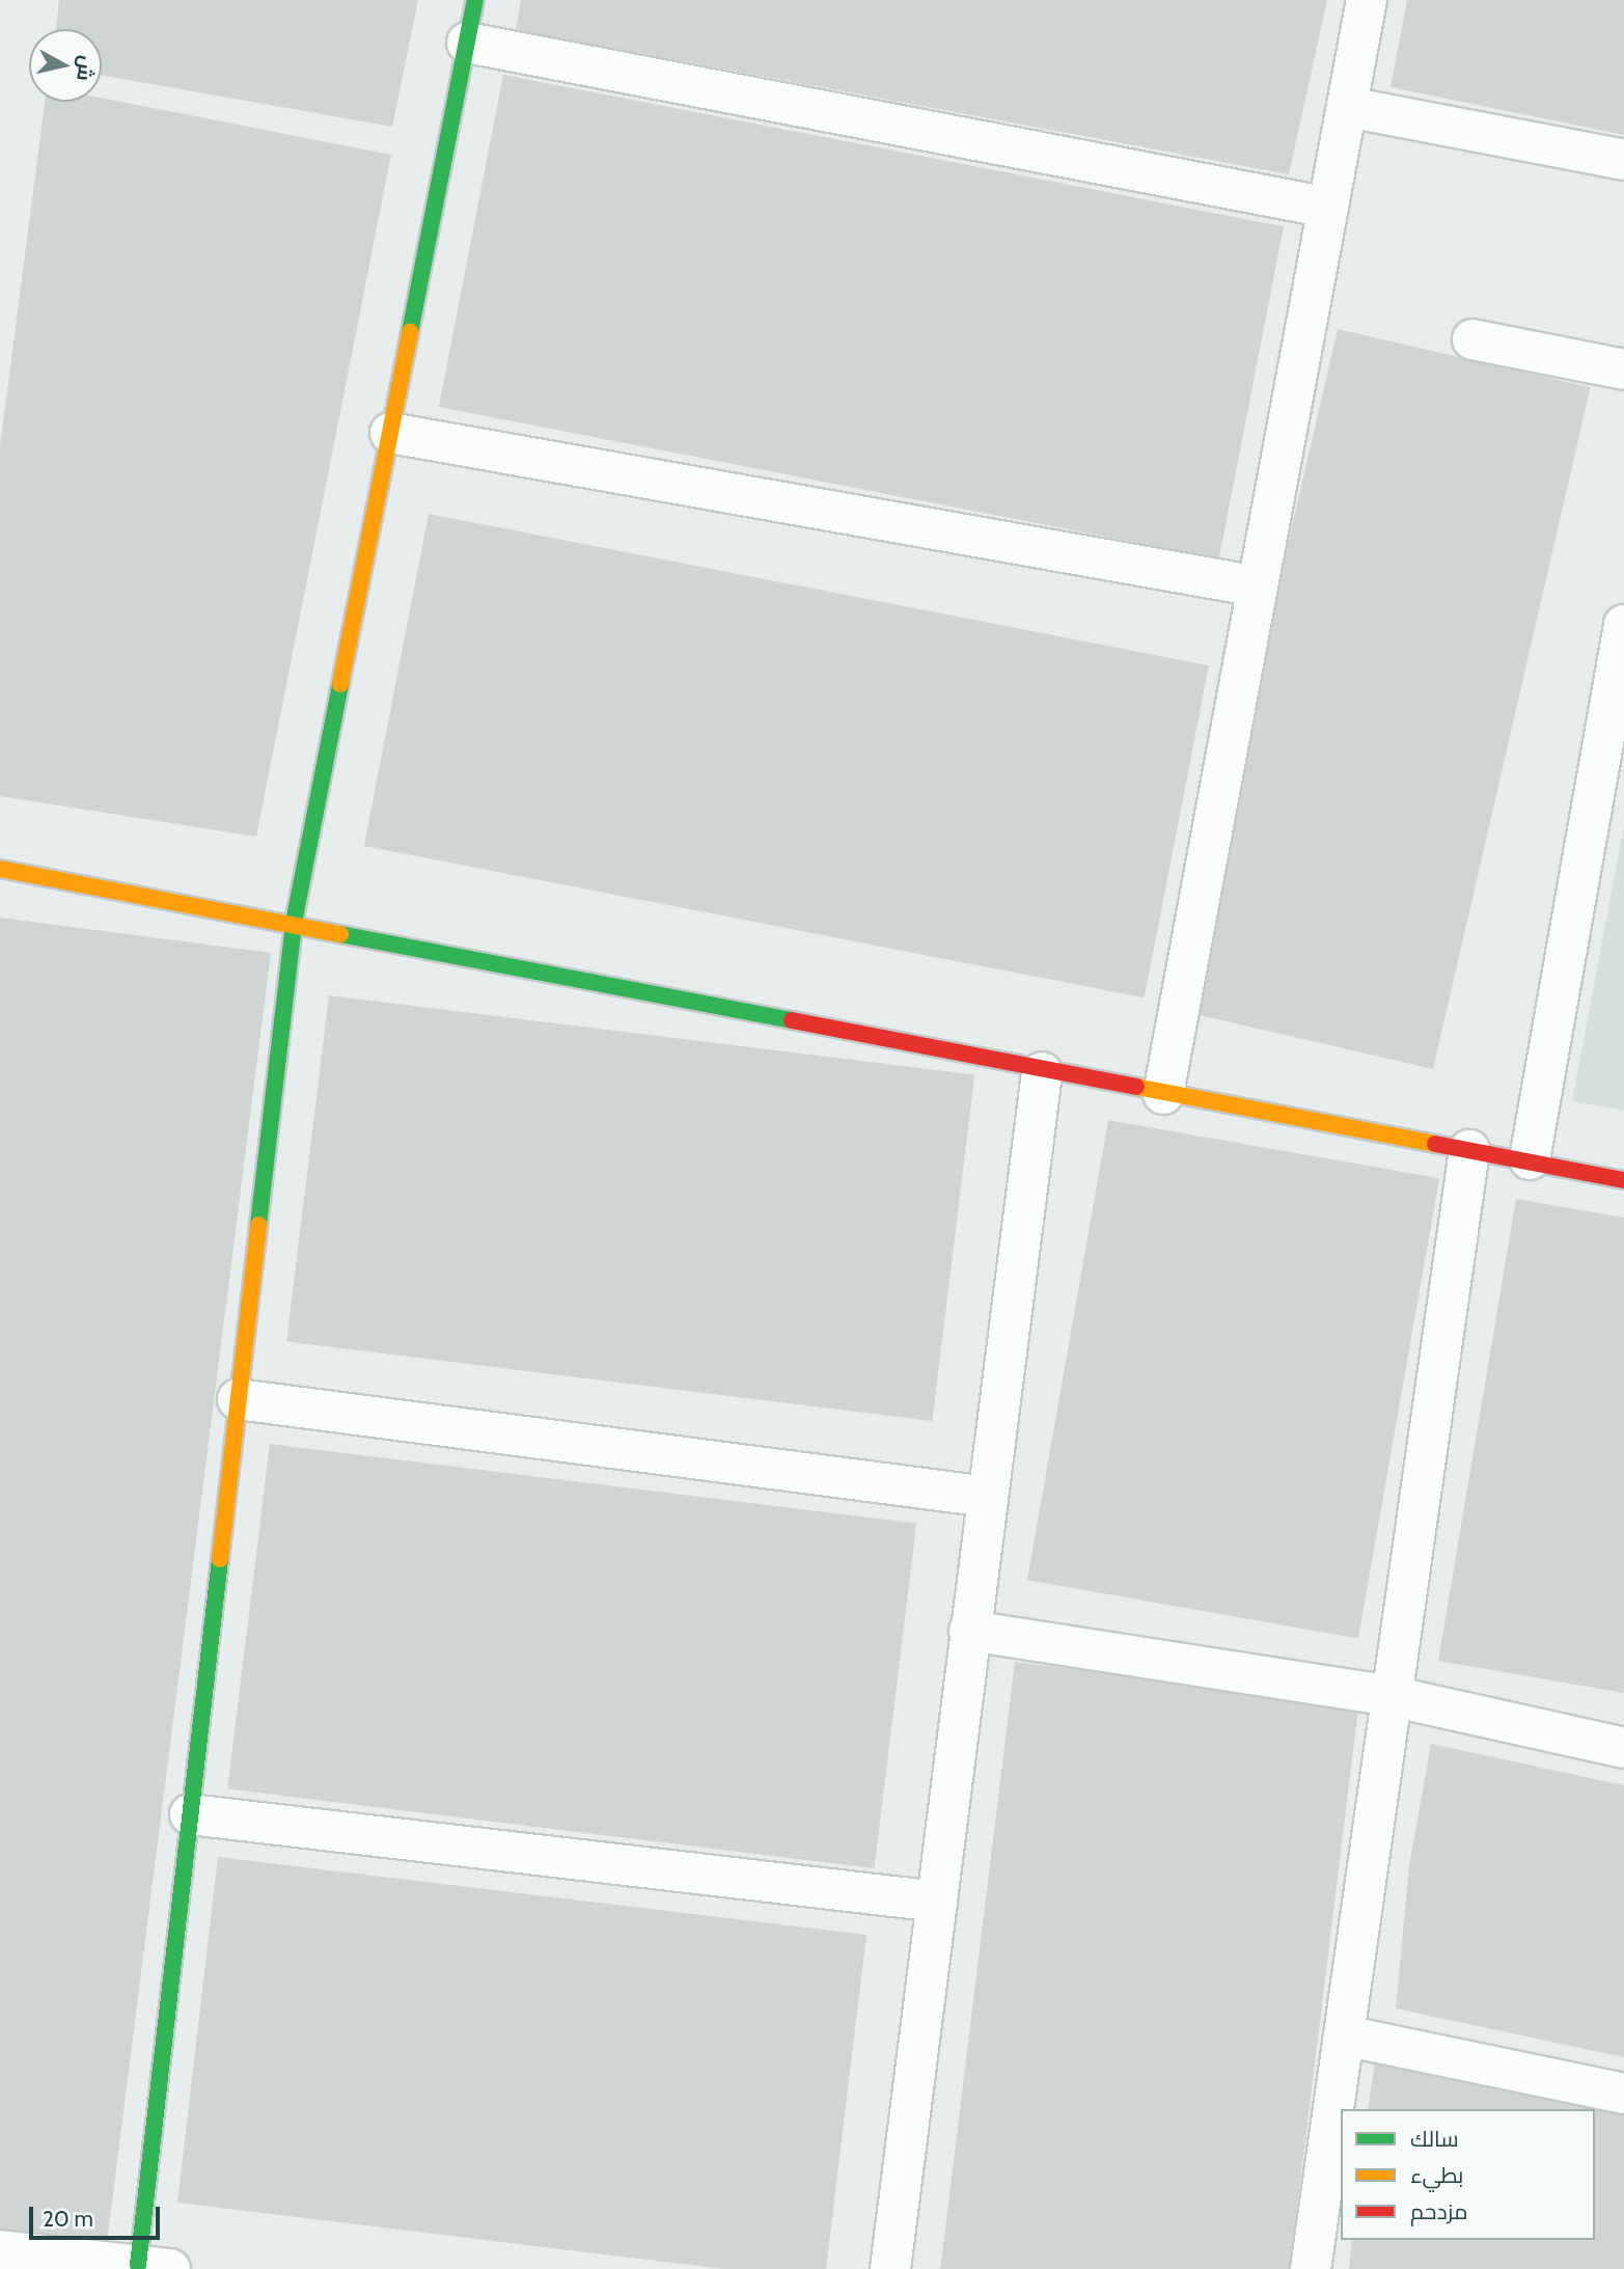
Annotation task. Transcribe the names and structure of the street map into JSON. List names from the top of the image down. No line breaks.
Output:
{"legend":["سالك","بطيء","مزدحم"],"scale_bar":"20 m","north":"right"}
